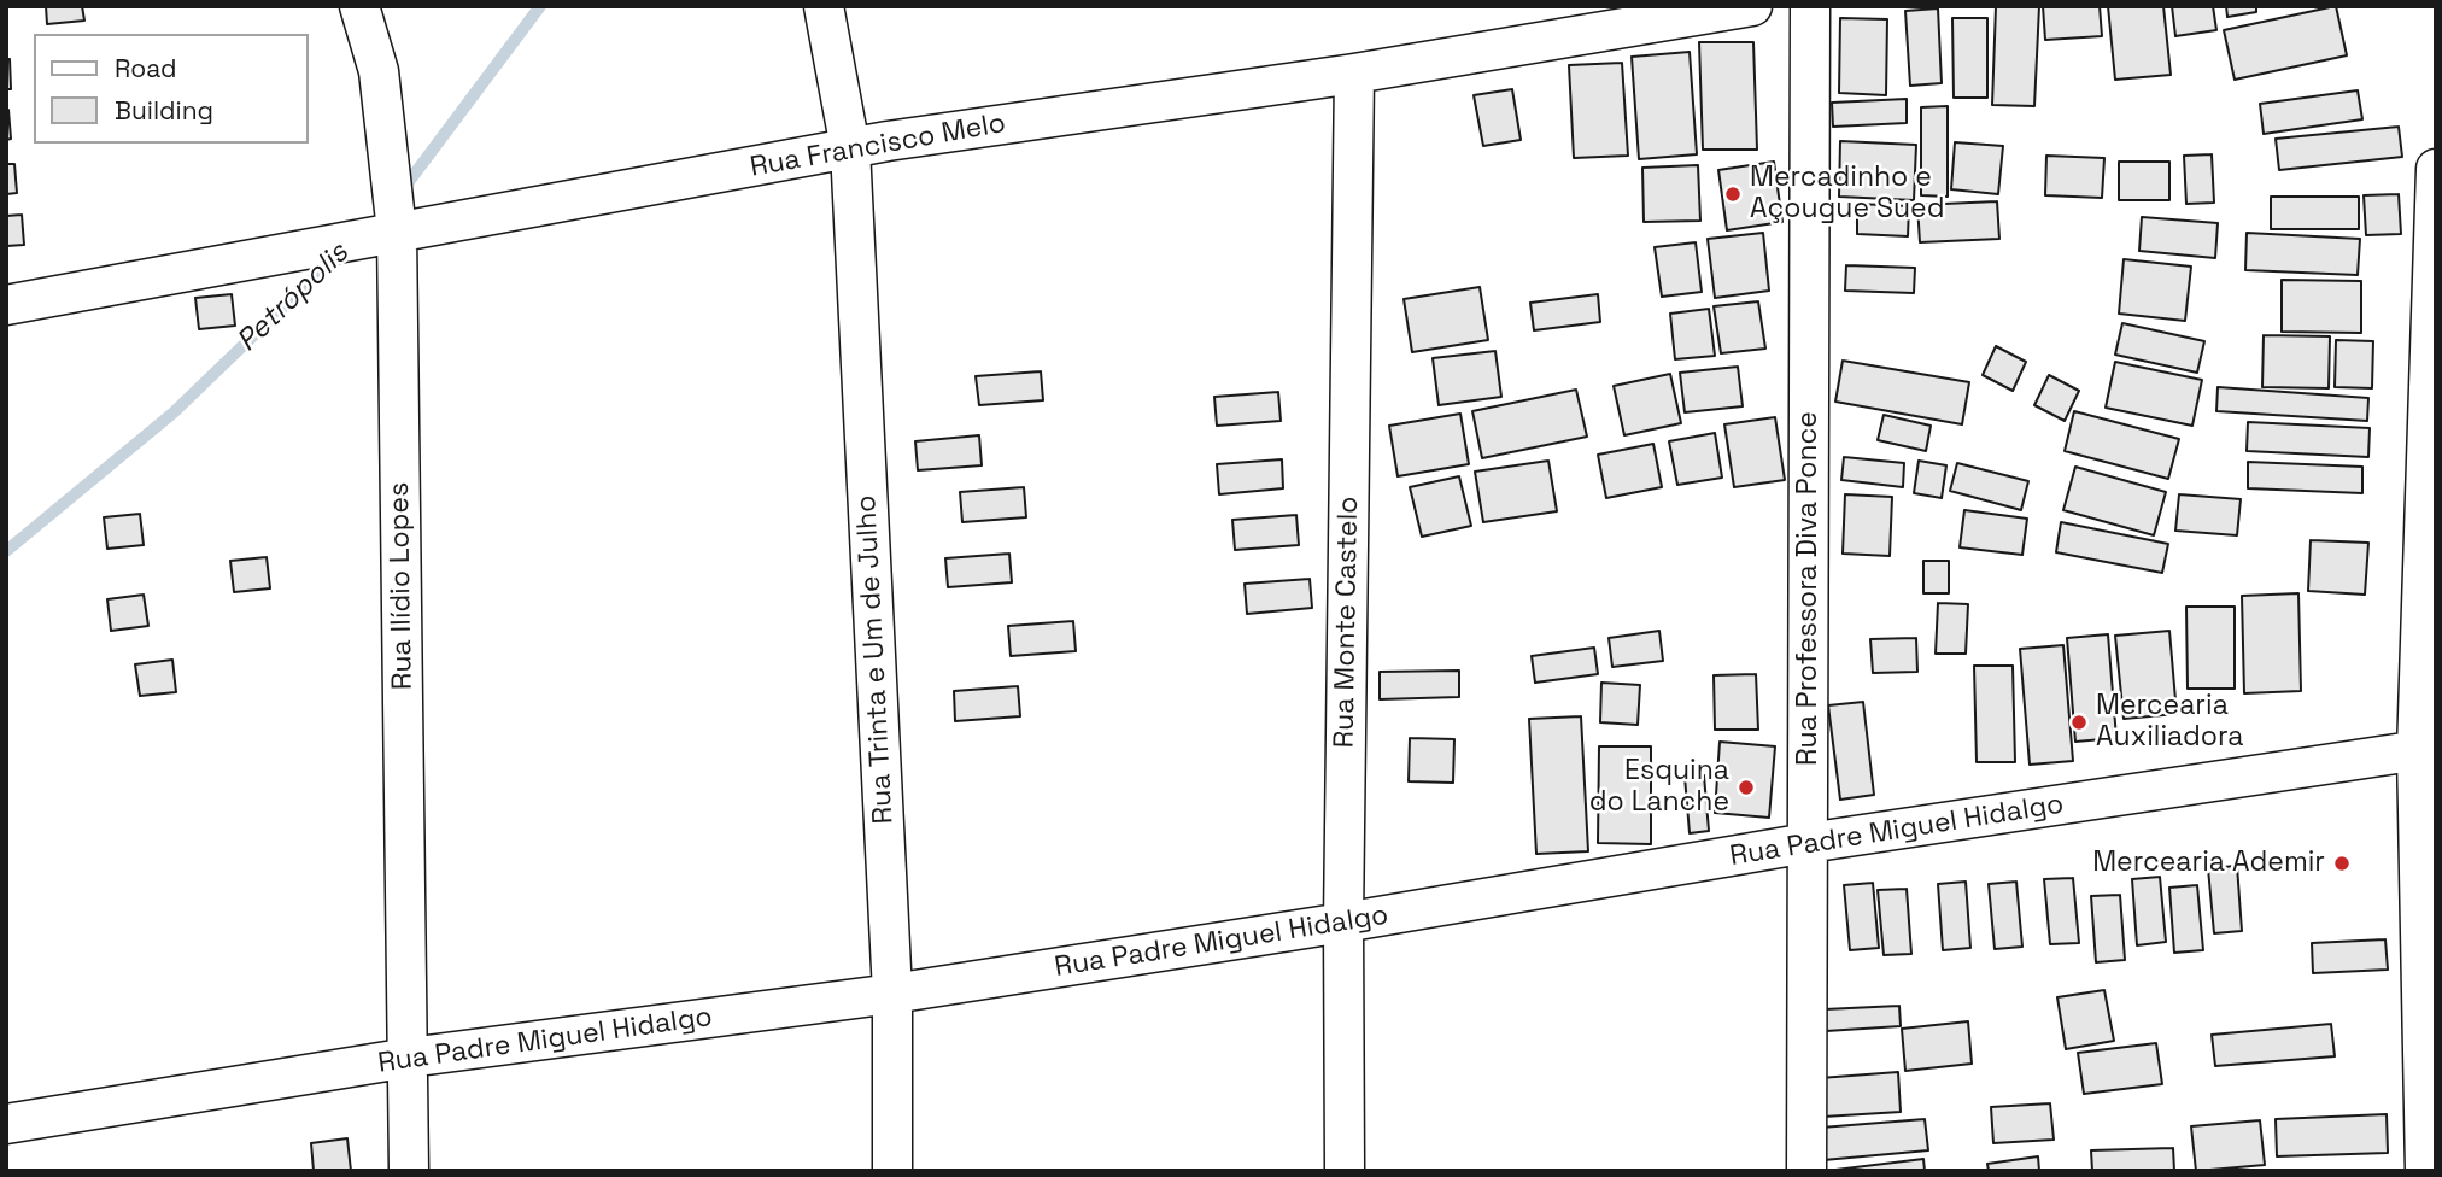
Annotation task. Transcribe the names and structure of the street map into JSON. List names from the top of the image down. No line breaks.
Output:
{"streets":{"street":["Rua Francisco Melo","Rua Ilídio Lopes","Rua Professora Diva Ponce","Rua Monte Castelo","Rua Trinta e Um de Julho","Rua Padre Miguel Hidalgo"]},"crossings":[["Rua Francisco Melo","Rua Ilídio Lopes"],["Rua Francisco Melo","Rua Monte Castelo"],["Rua Francisco Melo","Rua Trinta e Um de Julho"],["Rua Ilídio Lopes","Rua Padre Miguel Hidalgo"],["Rua Professora Diva Ponce","Rua Padre Miguel Hidalgo"],["Rua Monte Castelo","Rua Padre Miguel Hidalgo"],["Rua Trinta e Um de Julho","Rua Padre Miguel Hidalgo"]],"water":["Petrópolis"],"places":["Mercadinho e Açougue Sued","Mercearia Auxiliadora","Esquina do Lanche","Mercearia Ademir"],"legend":["Road","Building"]}
